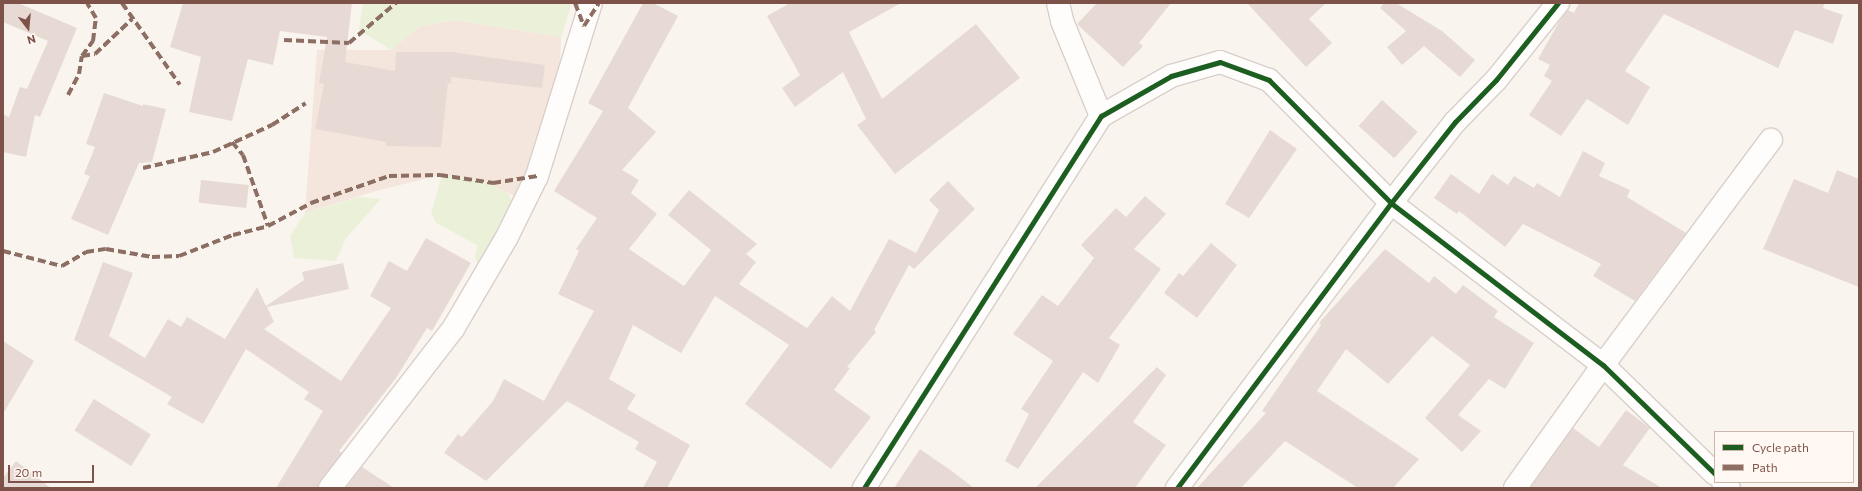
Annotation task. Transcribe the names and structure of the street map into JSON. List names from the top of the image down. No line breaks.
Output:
{"legend":["Cycle path","Path"],"scale_bar":"20 m","north":"bottom"}
